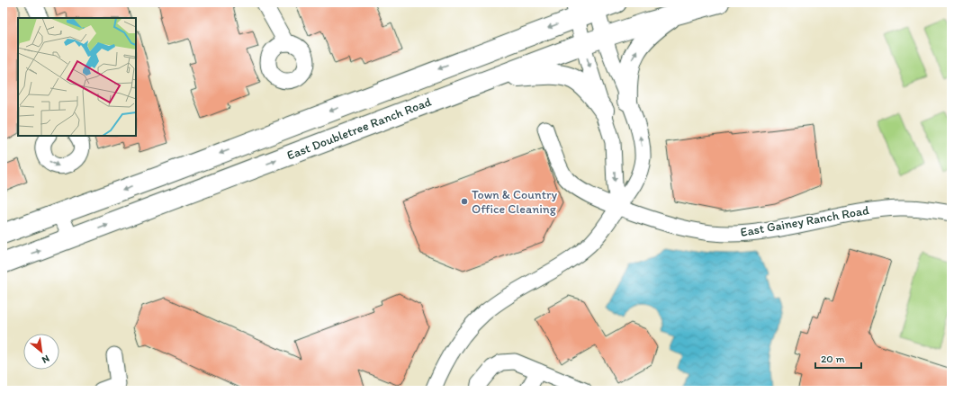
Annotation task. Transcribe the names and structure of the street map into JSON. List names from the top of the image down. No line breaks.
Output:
{"streets":{"main road":["East Doubletree Ranch Road"],"street":["East Gainey Ranch Road"]},"places":["Town & Country Office Cleaning"],"scale_bar":"20 m","north":"bottom right"}
